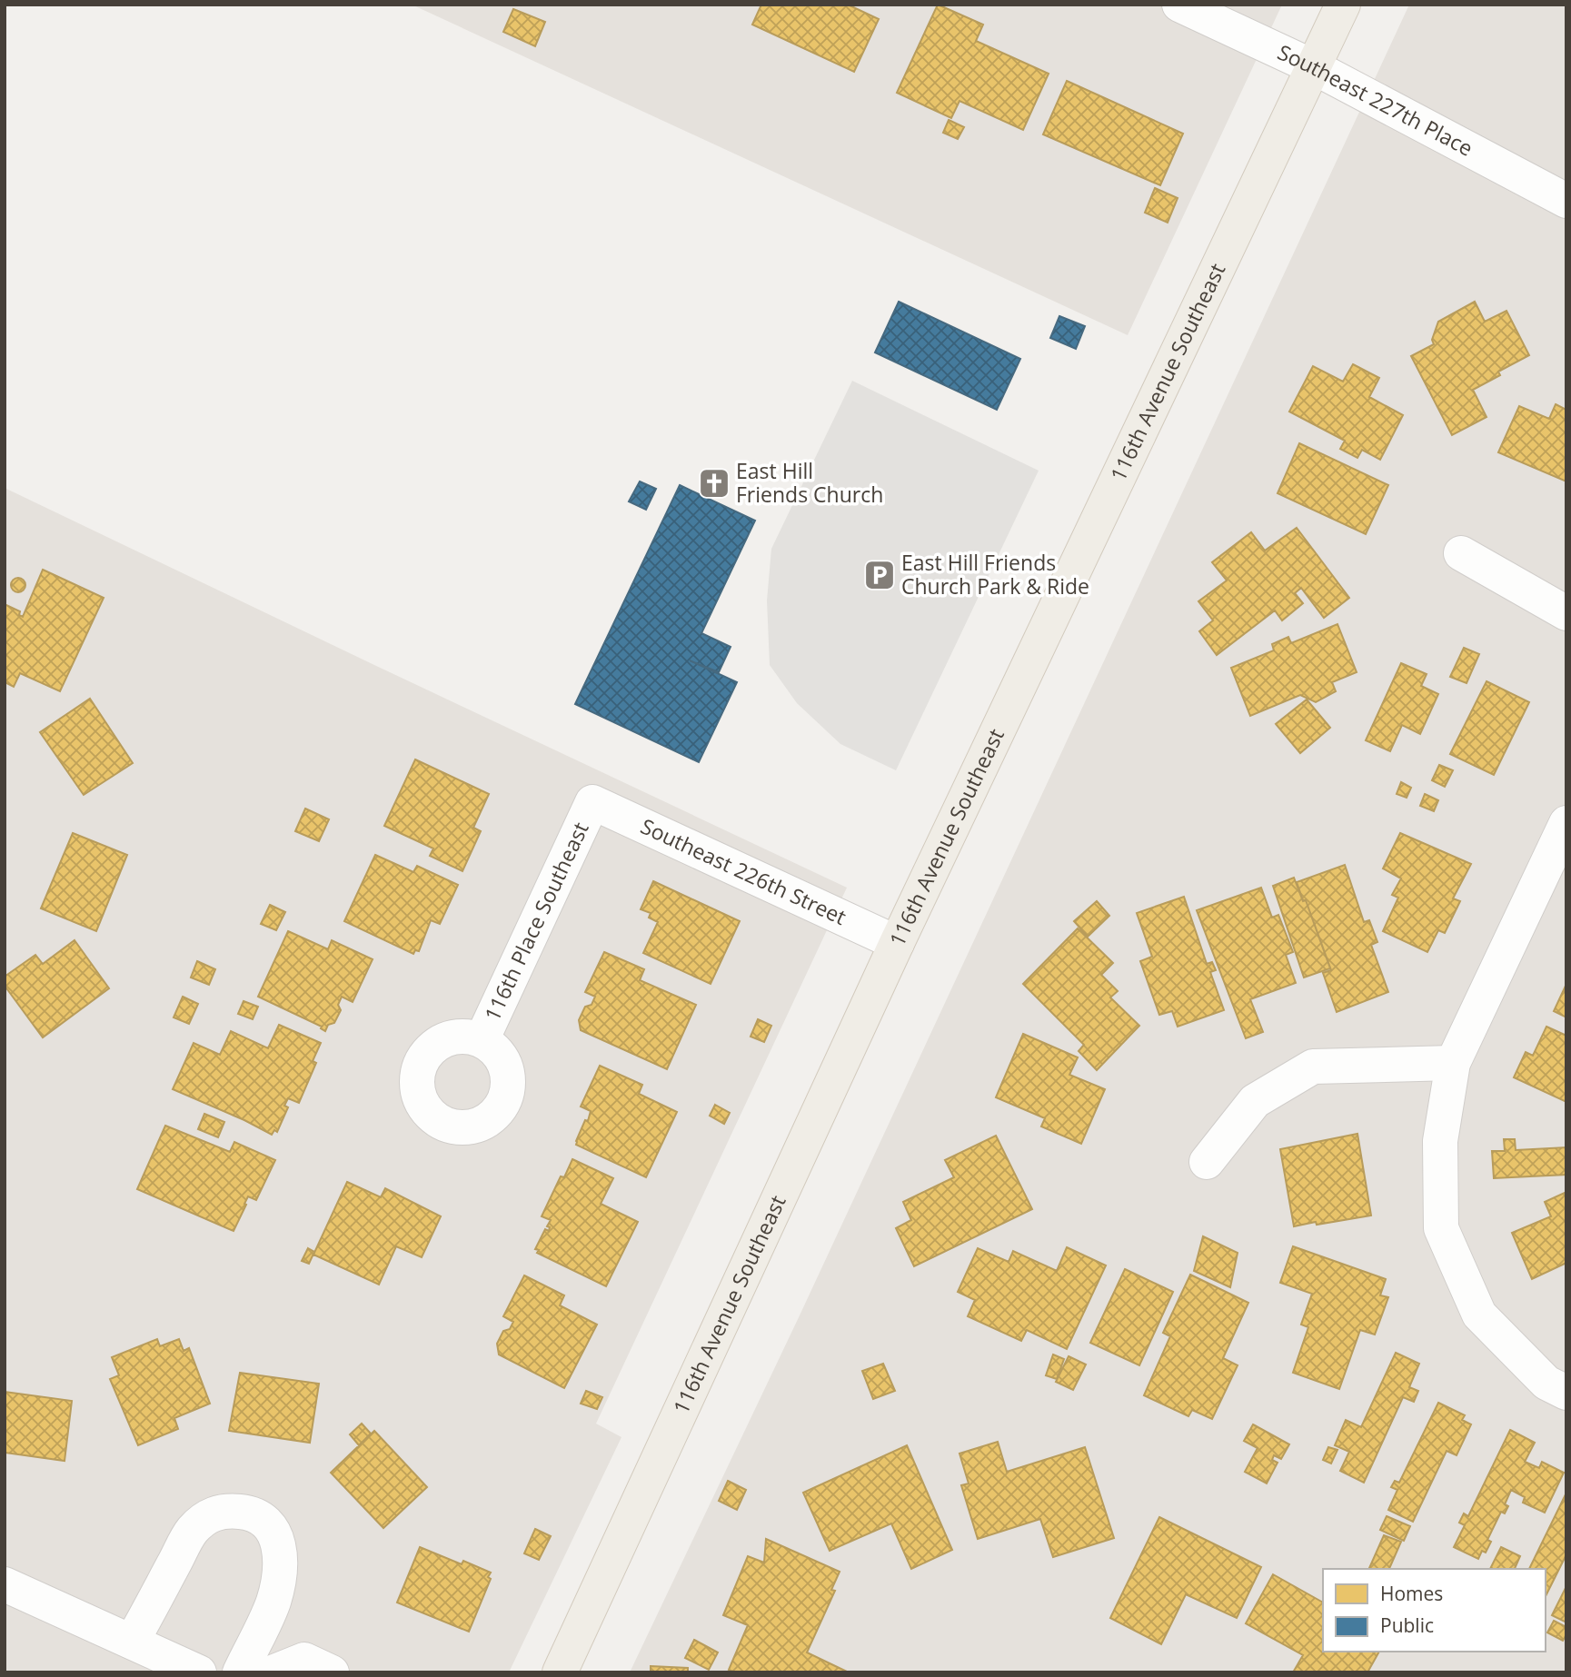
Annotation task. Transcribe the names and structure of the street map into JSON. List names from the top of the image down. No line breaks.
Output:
{"streets":{"main road":["116th Avenue Southeast"],"street":["Southeast 227th Place","Southeast 226th Street","116th Place Southeast"]},"crossings":[["Southeast 227th Place","116th Avenue Southeast"],["116th Avenue Southeast","Southeast 226th Street"],["Southeast 226th Street","116th Place Southeast"]],"places":{"church":["East Hill Friends Church"],"parking":["East Hill Friends Church Park & Ride"]},"legend":["Homes","Public"]}
